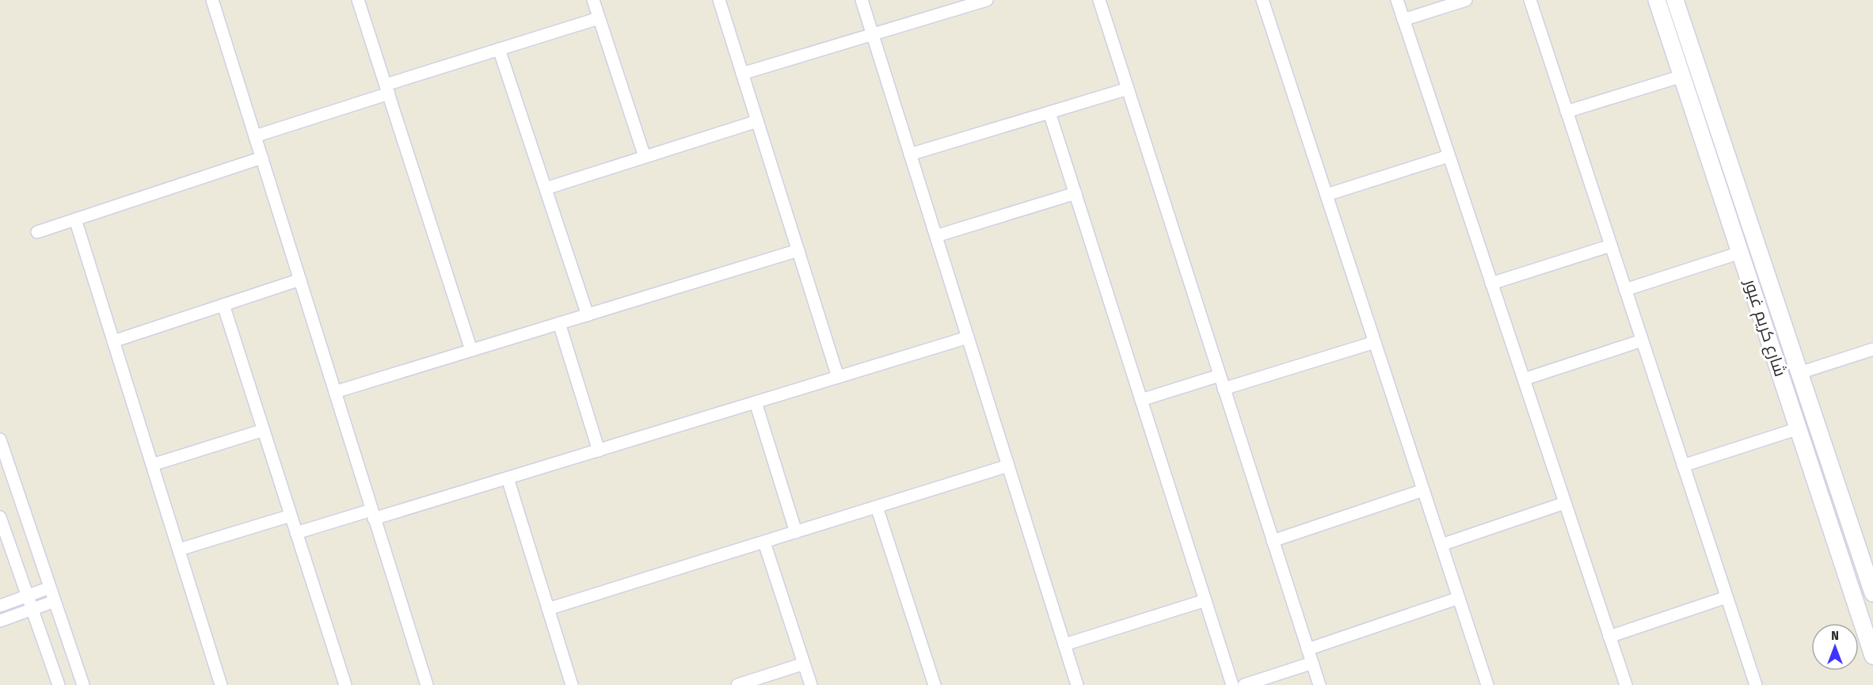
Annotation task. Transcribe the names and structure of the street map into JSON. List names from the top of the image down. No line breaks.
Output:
{"streets":{"street":["شارع كريم غبور"]},"north":"top"}
